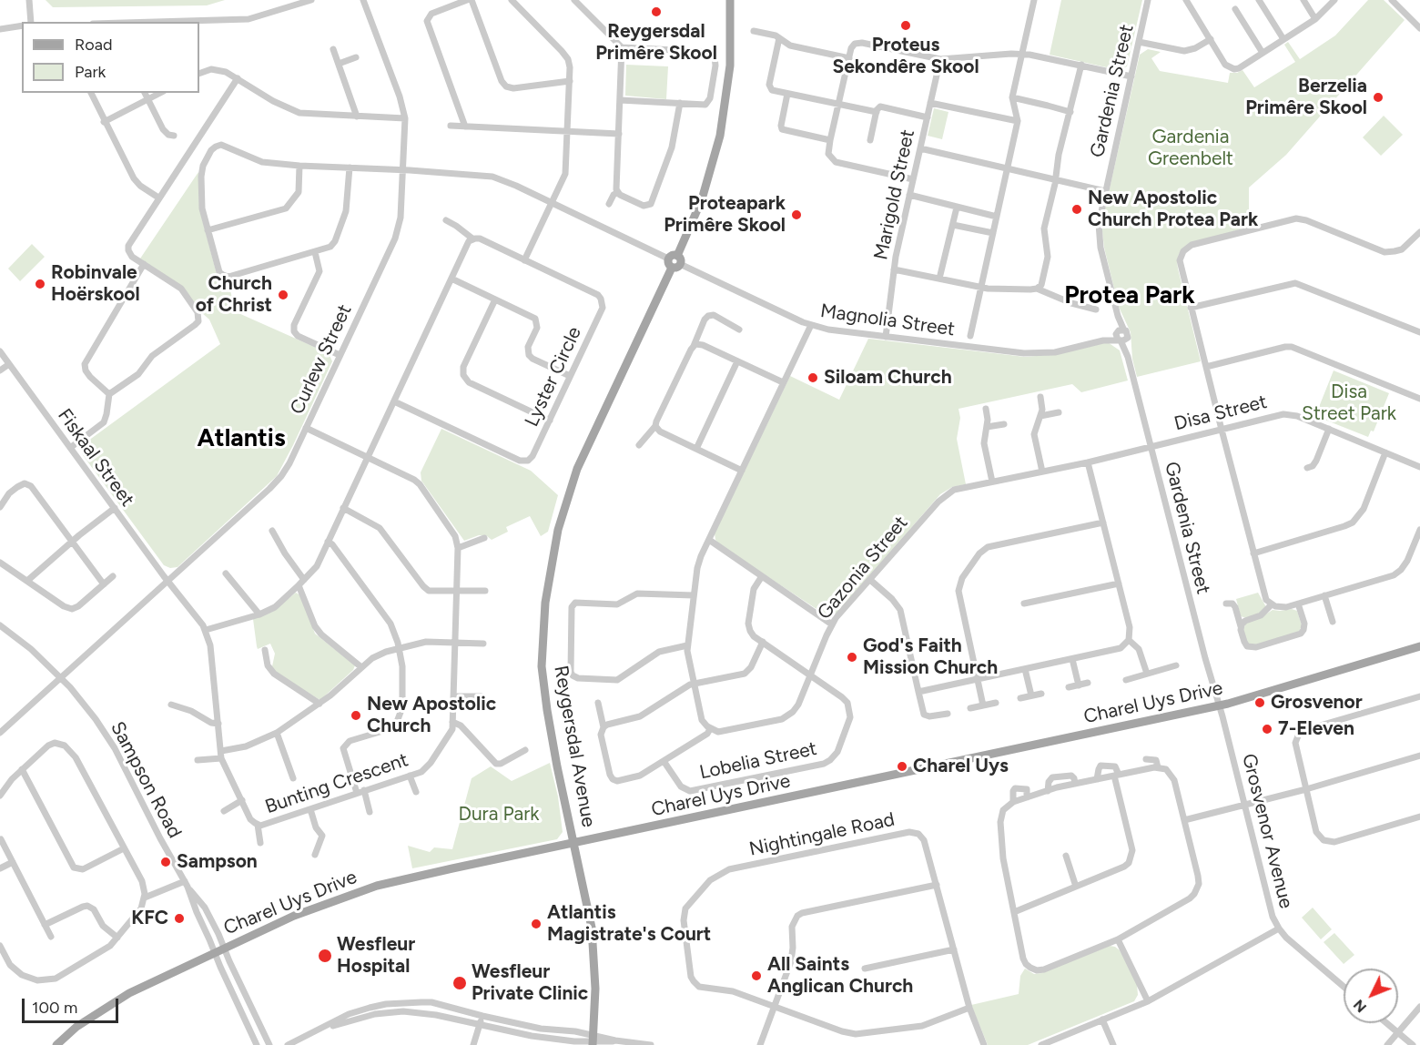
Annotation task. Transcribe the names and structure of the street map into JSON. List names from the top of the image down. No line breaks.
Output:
{"streets":{"main road":["Charel Uys Drive","Reygersdal Avenue"],"street":["Gardenia Street","Marigold Street","Magnolia Street","Curlew Street","Lyster Circle","Disa Street","Fiskaal Street","Gazonia Street","Lobelia Street","Sampson Road","Bunting Crescent","Grosvenor Avenue","Nightingale Road"]},"crossings":[["Gardenia Street","Magnolia Street"],["Gardenia Street","Disa Street"],["Gardenia Street","Gazonia Street"],["Gardenia Street","Charel Uys Drive"],["Gardenia Street","Grosvenor Avenue"],["Marigold Street","Magnolia Street"],["Magnolia Street","Curlew Street"],["Magnolia Street","Reygersdal Avenue"],["Curlew Street","Fiskaal Street"],["Curlew Street","Sampson Road"],["Curlew Street","Bunting Crescent"],["Disa Street","Gazonia Street"],["Fiskaal Street","Bunting Crescent"],["Gazonia Street","Lobelia Street"],["Charel Uys Drive","Reygersdal Avenue"],["Charel Uys Drive","Sampson Road"],["Charel Uys Drive","Grosvenor Avenue"]],"districts":["Protea Park","Atlantis"],"parks":["Gardenia Greenbelt","Disa Street Park","Dura Park"],"places":["Reygersdal Primêre Skool","Proteus Sekondêre Skool","Berzelia Primêre Skool","New Apostolic Church Protea Park","Proteapark Primêre Skool","Robinvale Hoërskool","Church of Christ","Siloam Church","God's Faith Mission Church","Grosvenor","New Apostolic Church","7-Eleven","Charel Uys","Sampson","KFC","Atlantis Magistrate's Court","Wesfleur Hospital","All Saints Anglican Church","Wesfleur Private Clinic"],"legend":["Road","Park"],"scale_bar":"100 m","north":"bottom left"}
